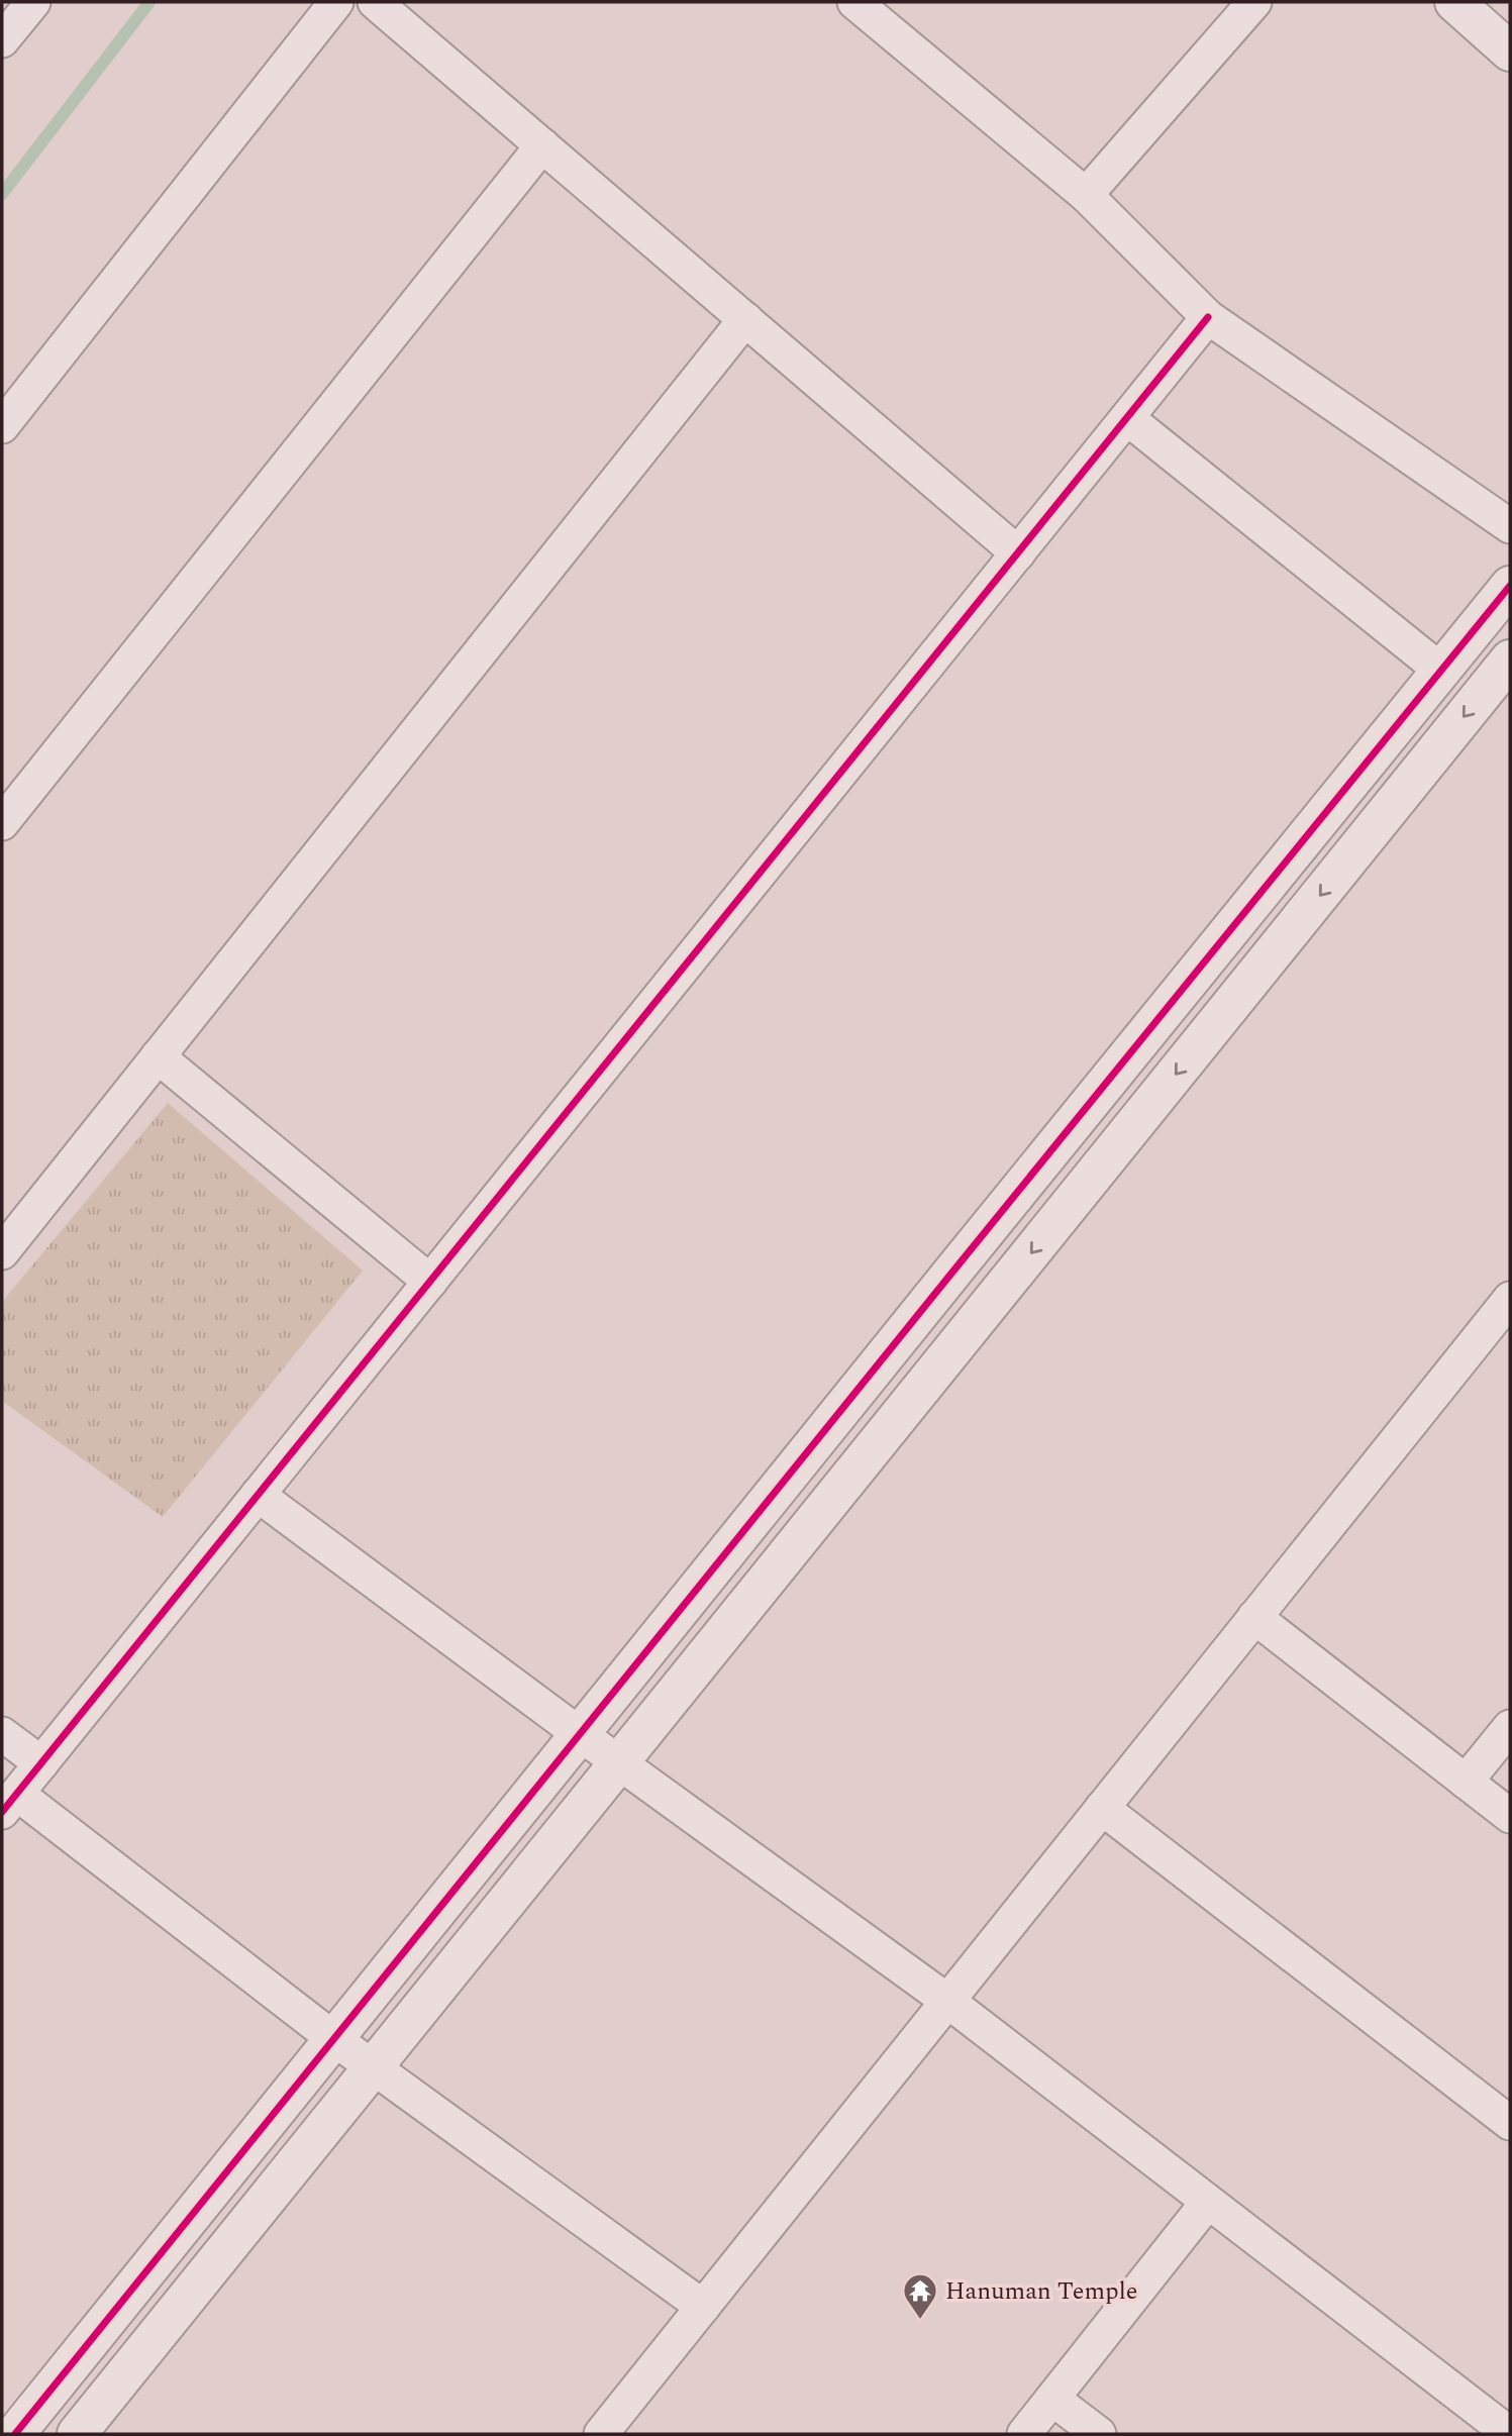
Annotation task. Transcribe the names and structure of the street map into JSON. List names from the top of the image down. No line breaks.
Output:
{"places":{"temple":["Hanuman Temple"]}}
